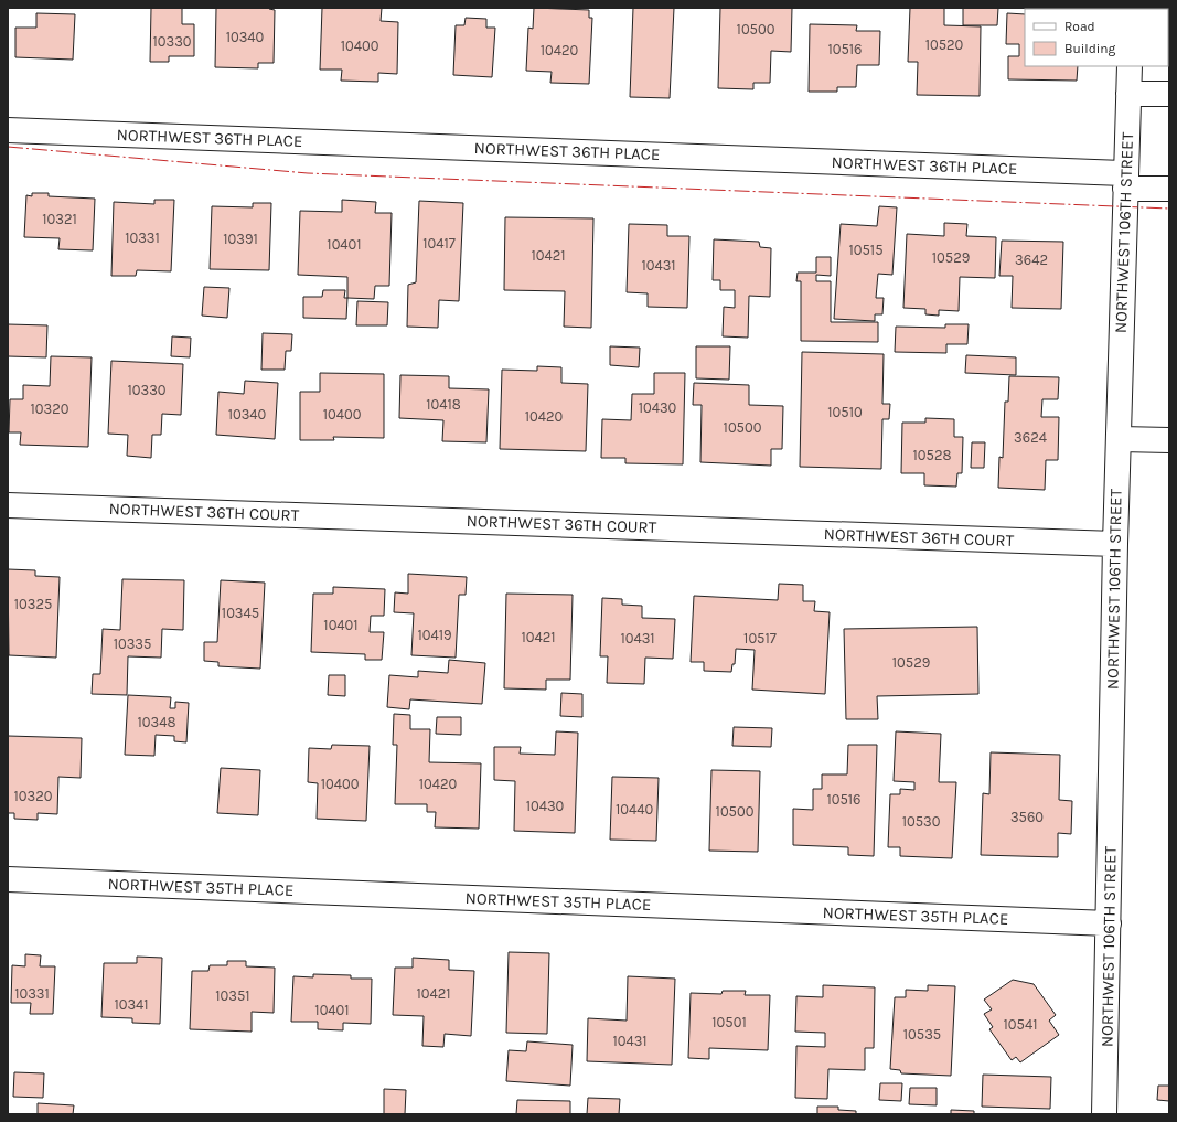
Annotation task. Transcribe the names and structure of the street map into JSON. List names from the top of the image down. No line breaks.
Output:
{"streets":{"street":["NORTHWEST 36TH PLACE","NORTHWEST 106TH STREET","NORTHWEST 36TH COURT","NORTHWEST 35TH PLACE"]},"crossings":[["NORTHWEST 36TH PLACE","NORTHWEST 106TH STREET"],["NORTHWEST 106TH STREET","NORTHWEST 36TH COURT"],["NORTHWEST 106TH STREET","NORTHWEST 35TH PLACE"]],"house_numbers":["10500","10340","10330","10520","10400","10516","10420","10321","10331","10391","10417","10401","10515","10421","10529","3642","10431","10330","10418","10430","10320","10510","10340","10400","10420","10500","3624","10528","10325","10345","10401","10419","10421","10431","10517","10335","10529","10348","10400","10420","10320","10516","10430","10440","10500","3560","10530","10331","10421","10351","10341","10401","10501","10541","10535","10431"],"legend":["Road","Building"]}
